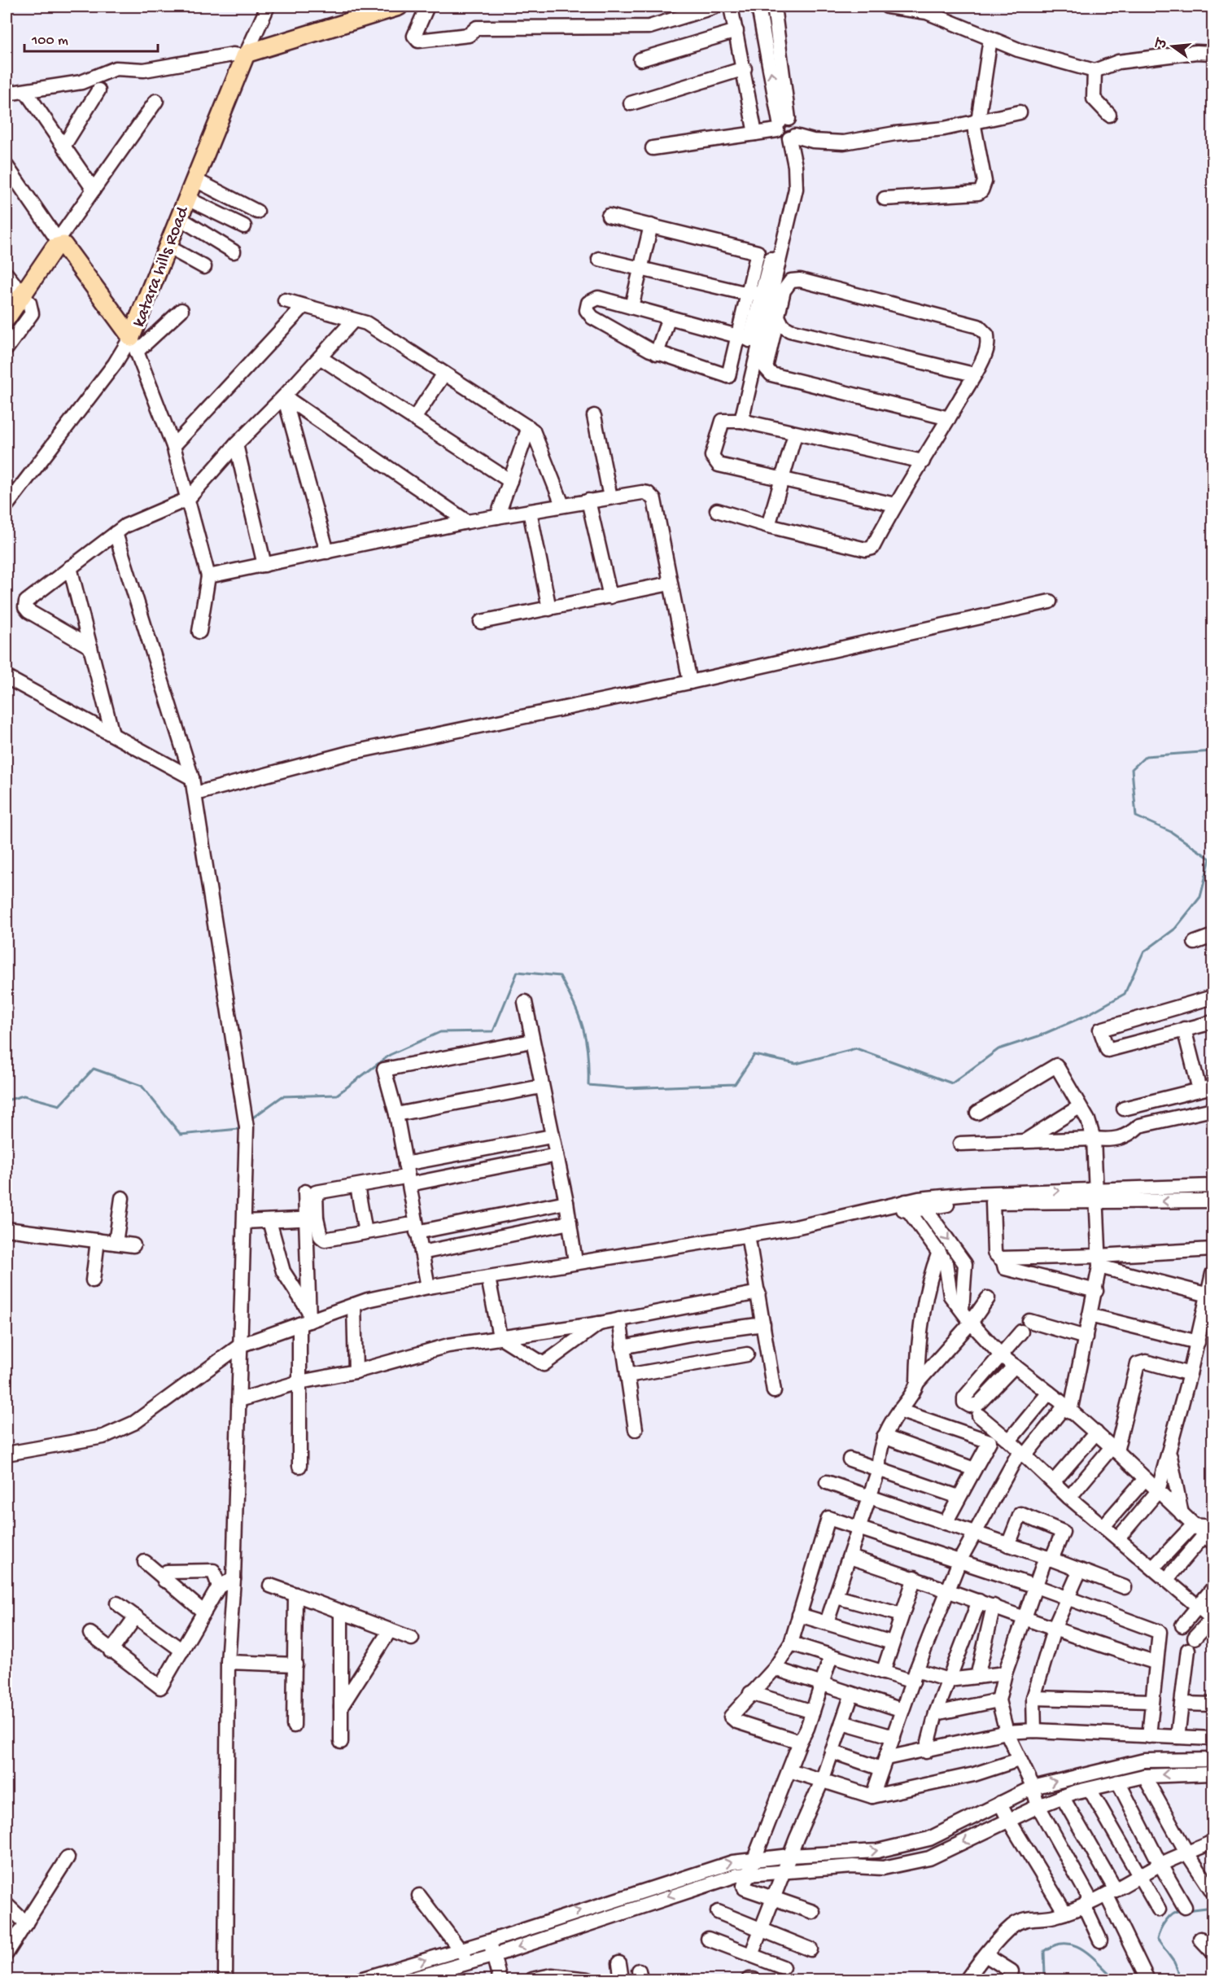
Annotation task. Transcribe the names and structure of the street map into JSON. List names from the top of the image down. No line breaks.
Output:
{"streets":{"main road":["katara hills Road"]},"scale_bar":"100 m","north":"left"}
